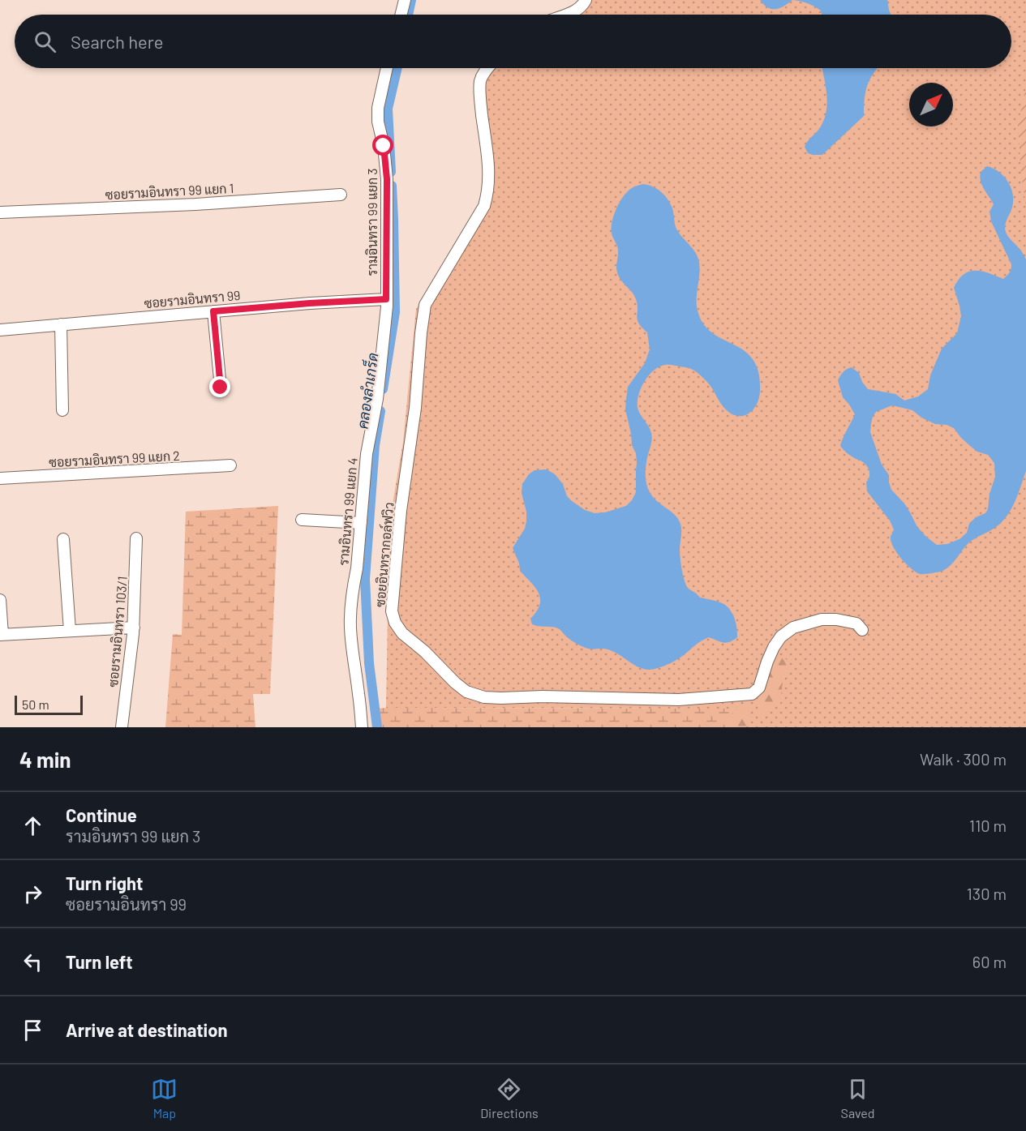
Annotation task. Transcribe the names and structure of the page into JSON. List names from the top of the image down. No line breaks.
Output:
{"streets":{"street":["ซอยรามอินทรา 99 แยก 1","รามอินทรา 99 แยก 3","ซอยรามอินทรา 99","ซอยรามอินทรา 99 แยก 2","รามอินทรา 99 แยก 4","ซอยอินทรากอล์ฟวิว","ซอยรามอินทรา 103/1"]},"crossings":[["รามอินทรา 99 แยก 3","ซอยรามอินทรา 99"],["รามอินทรา 99 แยก 3","รามอินทรา 99 แยก 4"],["ซอยรามอินทรา 99","รามอินทรา 99 แยก 4"]],"water":["คลองลำเกร็ด"],"scale_bar":"50 m","north":"top right","page":{"search":"Search here","scale":"50 m","heading":["4 min","Walk · 300 m"],"list":[["Continue","รามอินทรา 99 แยก 3","110 m"],["Turn right","ซอยรามอินทรา 99","130 m"],["Turn left","60 m"],"Arrive at destination"],"nav":["Map","Directions","Saved"]}}
